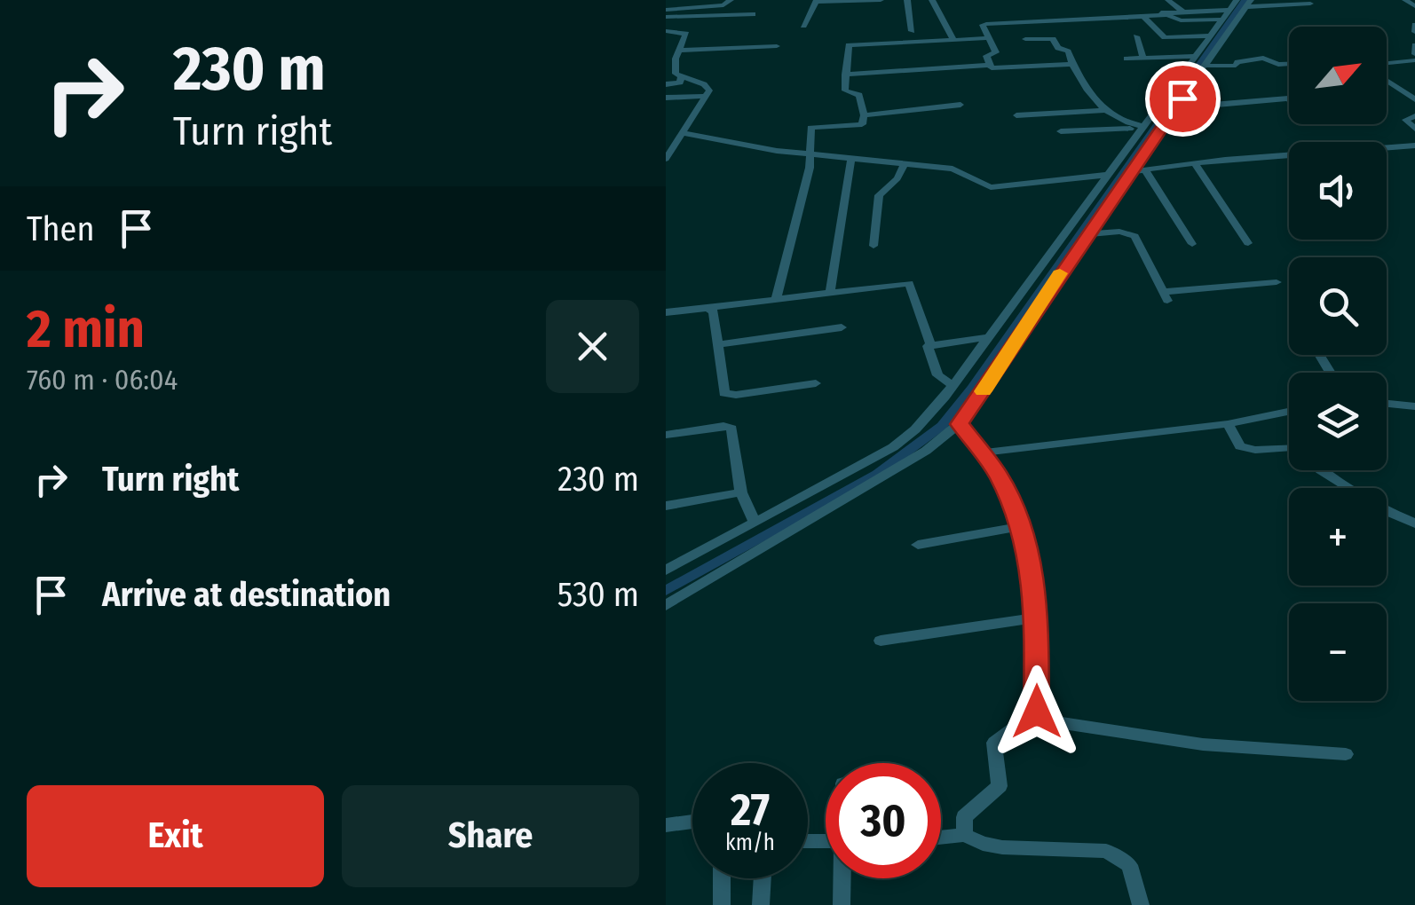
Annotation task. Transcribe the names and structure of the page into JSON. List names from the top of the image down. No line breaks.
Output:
{"north":"top right","page":{"turn":["230 m","Turn right"],"map_buttons":["+","−"],"then":"Then","heading":["2 min","760 m · 06:04"],"list":[{"name":"Turn right","value":"230 m"},{"name":"Arrive at destination","value":"530 m"}],"speed":"27 km/h","limit":"30","buttons":["Exit","Share"]}}
